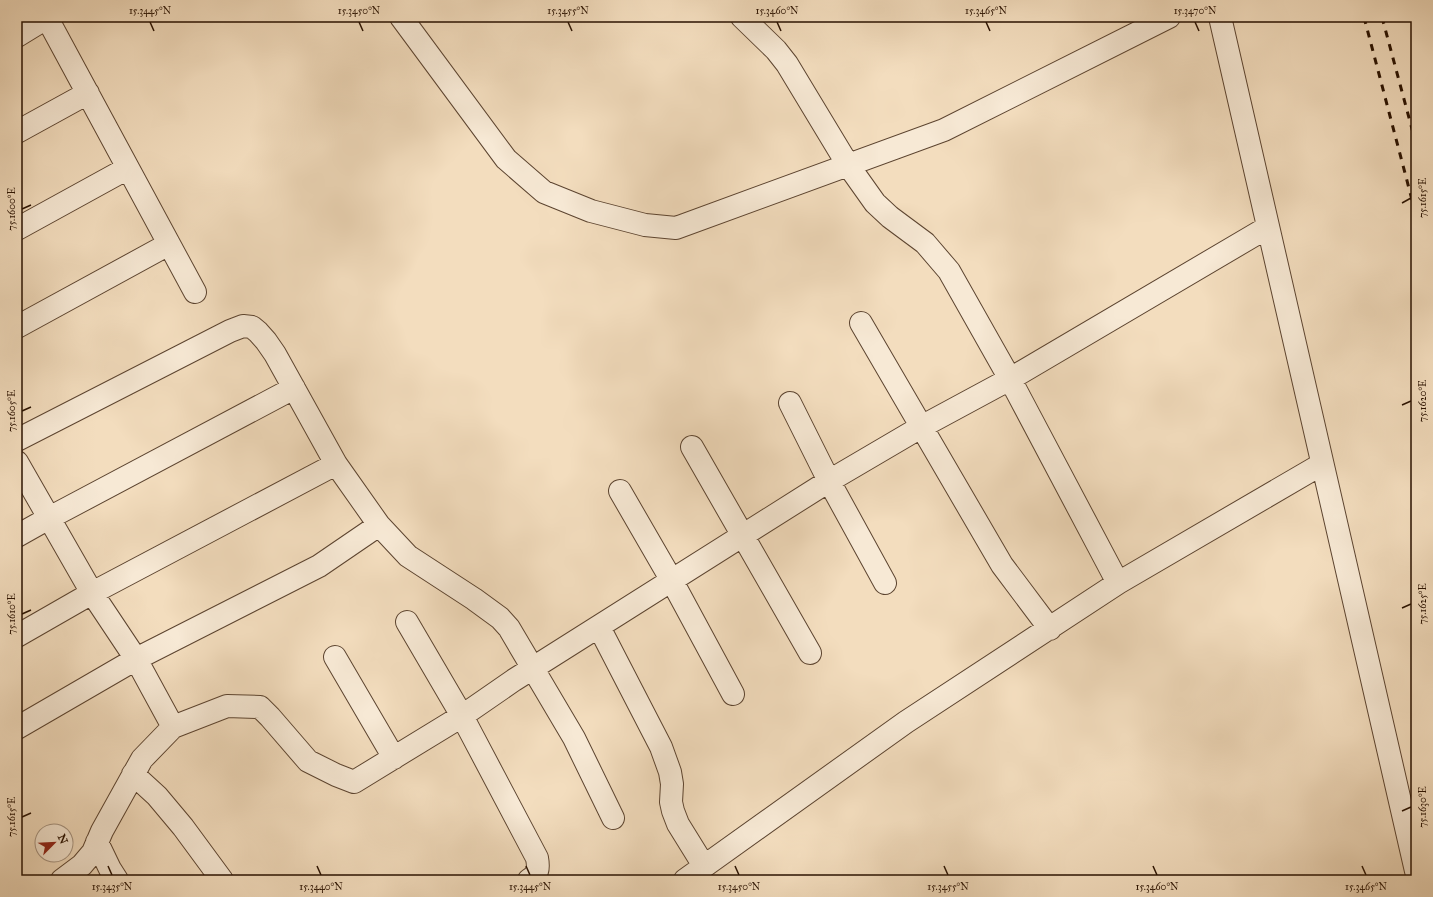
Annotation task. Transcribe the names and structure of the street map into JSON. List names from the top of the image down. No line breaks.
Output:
{"north":"top right","coordinates":["15.3445°N","15.3450°N","15.3455°N","15.3460°N","15.3465°N","15.3470°N","75.1615°E","75.1600°E","75.1620°E","75.1605°E","75.1625°E","75.1610°E","75.1630°E","15.3435°N","15.3440°N"]}
